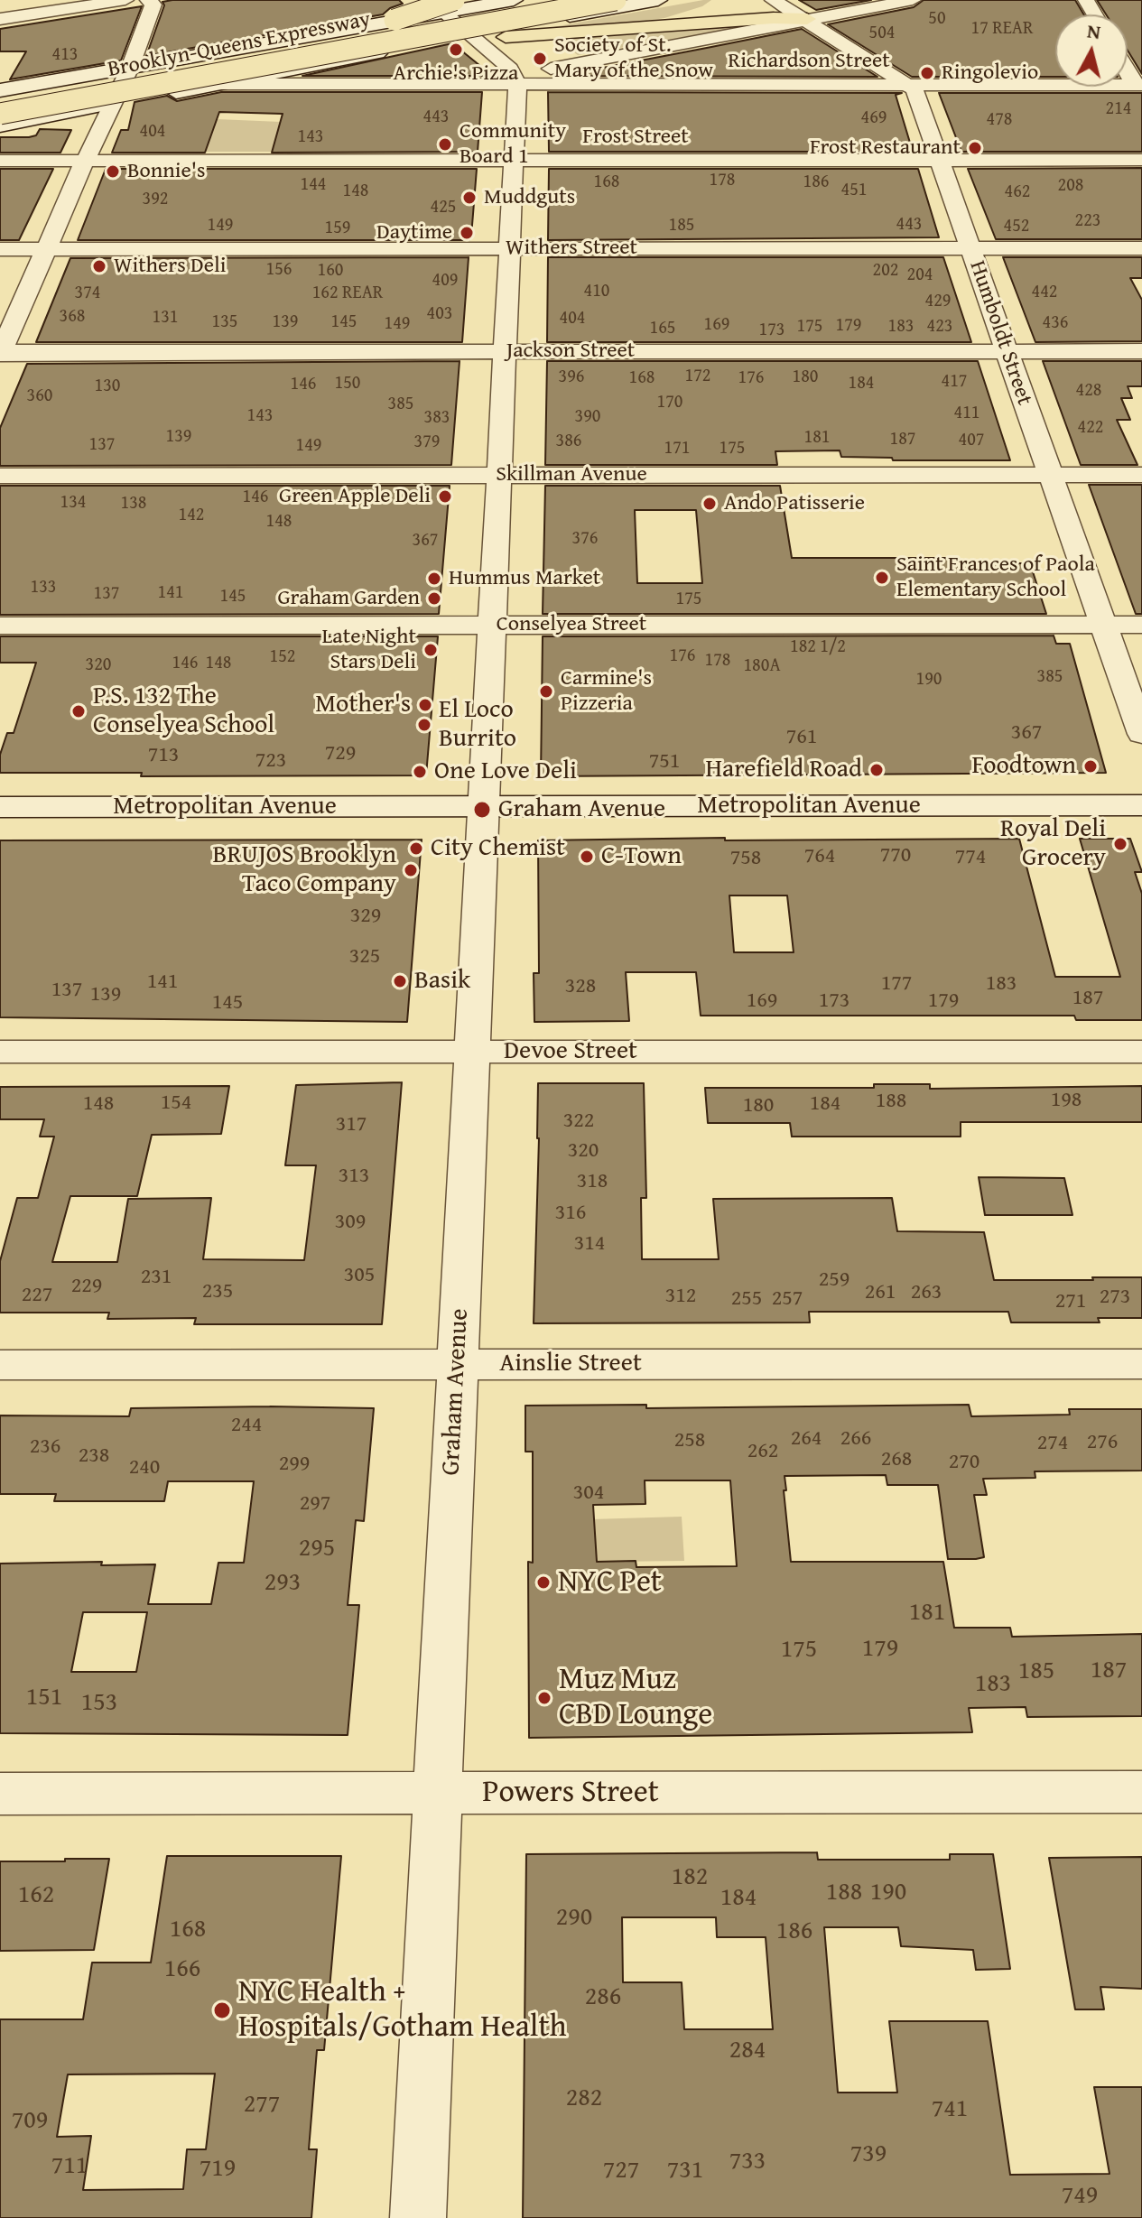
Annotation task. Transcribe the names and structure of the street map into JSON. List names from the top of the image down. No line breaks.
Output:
{"streets":{"highway":["Brooklyn-Queens Expressway"],"main road":["Metropolitan Avenue"],"street":["Richardson Street","Frost Street","Withers Street","Humboldt Street","Jackson Street","Skillman Avenue","Conselyea Street","Devoe Street","Ainslie Street","Graham Avenue","Powers Street"]},"crossings":[["Richardson Street","Humboldt Street"],["Richardson Street","Graham Avenue"],["Frost Street","Humboldt Street"],["Frost Street","Graham Avenue"],["Withers Street","Humboldt Street"],["Withers Street","Graham Avenue"],["Humboldt Street","Jackson Street"],["Humboldt Street","Skillman Avenue"],["Humboldt Street","Conselyea Street"],["Jackson Street","Graham Avenue"],["Skillman Avenue","Graham Avenue"],["Conselyea Street","Graham Avenue"],["Metropolitan Avenue","Graham Avenue"],["Devoe Street","Graham Avenue"],["Ainslie Street","Graham Avenue"],["Graham Avenue","Powers Street"]],"places":["Archie's Pizza","Society of St. Mary of the Snow","Ringolevio","Community Board 1","Frost Restaurant","Bonnie's","Muddguts","Daytime","Withers Deli","Green Apple Deli","Ando Patisserie","Saint Frances of Paola Elementary School","Hummus Market","Graham Garden","Late Night Stars Deli","Carmine's Pizzeria","Mother's","P.S. 132 The Conselyea School","El Loco Burrito","Foodtown","Harefield Road","One Love Deli","Graham Avenue","Royal Deli Grocery","City Chemist","C-Town","BRUJOS Brooklyn Taco Company","Basik","NYC Pet","Muz Muz CBD Lounge","NYC Health + Hospitals/Gotham Health"],"house_numbers":["50","17 REAR","504","413","214","443","469","478","404","143","178","168","186","144","208","451","148","462","392","425","223","443","149","185","452","159","156","160","202","204","409","410","442","374","162 REAR","429","403","368","131","404","135","139","145","436","149","169","179","175","183","423","165","173","172","396","180","168","176","417","150","184","146","130","428","360","170","385","411","143","390","383","422","139","181","187","407","386","379","137","149","171","175","146","134","138","142","148","376","367","133","141","137","145","175","182 1/2","176","152","178","146","148","320","180A","385","190","367","761","729","713","723","751","770","764","774","758","329","325","141","177","183","328","137","139","187","169","173","179","145","198","188","154","148","184","180","322","317","320","313","318","316","309","314","305","231","259","229","235","261","263","227","312","273","255","257","271","244","264","266","258","276","274","236","262","238","268","270","299","240","304","297","295","293","181","179","175","187","185","183","151","153","182","188","190","162","184","290","168","186","166","286","284","282","277","741","709","739","733","711","719","727","731","749"],"north":"top"}
